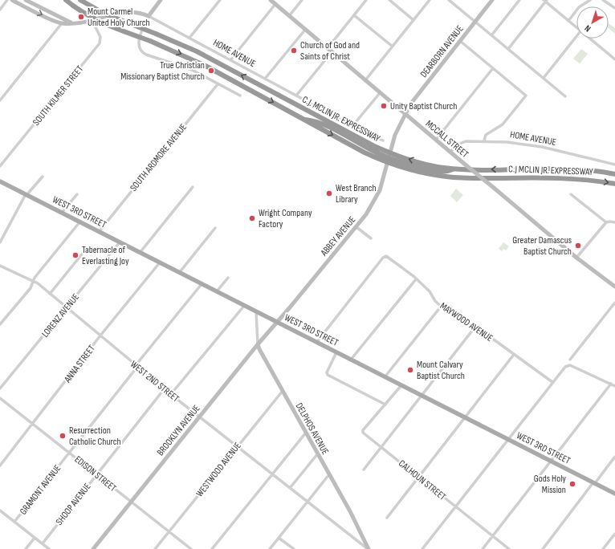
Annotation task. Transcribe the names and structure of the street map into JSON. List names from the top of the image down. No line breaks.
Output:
{"streets":{"highway":["C.J. MCLIN JR. EXPRESSWAY","C.J MCLIN JR. EXPRESSWAY"],"main road":["WEST 3RD STREET"],"street":["DEARBORN AVENUE","HOME AVENUE","SOUTH KILMER STREET","MCCALL STREET","SOUTH ARDMORE AVENUE","ABBEY AVENUE","LORENZ AVENUE","MAYWOOD AVENUE","ANNA STREET","WEST 2ND STREET","DELPHOS AVENUE","BROOKLYN AVENUE","WESTWOOD AVENUE","EDISON STREET","CALHOUN STREET","GRAMONT AVENUE","SHOOP AVENUE"]},"crossings":[["DEARBORN AVENUE","MCCALL STREET"],["DEARBORN AVENUE","ABBEY AVENUE"],["HOME AVENUE","SOUTH KILMER STREET"],["HOME AVENUE","MCCALL STREET"],["C.J. MCLIN JR. EXPRESSWAY","C.J MCLIN JR. EXPRESSWAY"],["C.J. MCLIN JR. EXPRESSWAY","ABBEY AVENUE"],["MCCALL STREET","ABBEY AVENUE"],["SOUTH ARDMORE AVENUE","WEST 3RD STREET"],["WEST 3RD STREET","ABBEY AVENUE"],["WEST 3RD STREET","LORENZ AVENUE"],["WEST 3RD STREET","MAYWOOD AVENUE"],["WEST 3RD STREET","ANNA STREET"],["WEST 3RD STREET","DELPHOS AVENUE"],["WEST 3RD STREET","BROOKLYN AVENUE"],["WEST 3RD STREET","GRAMONT AVENUE"],["ABBEY AVENUE","BROOKLYN AVENUE"],["LORENZ AVENUE","WEST 2ND STREET"],["ANNA STREET","WEST 2ND STREET"],["ANNA STREET","EDISON STREET"],["WEST 2ND STREET","DELPHOS AVENUE"],["WEST 2ND STREET","BROOKLYN AVENUE"],["WEST 2ND STREET","WESTWOOD AVENUE"],["WEST 2ND STREET","GRAMONT AVENUE"],["WEST 2ND STREET","SHOOP AVENUE"],["DELPHOS AVENUE","BROOKLYN AVENUE"],["DELPHOS AVENUE","WESTWOOD AVENUE"],["BROOKLYN AVENUE","EDISON STREET"],["WESTWOOD AVENUE","EDISON STREET"],["EDISON STREET","GRAMONT AVENUE"],["EDISON STREET","SHOOP AVENUE"]],"places":["Mount Carmel United Holy Church","Church of God and Saints of Christ","True Christian Missionary Baptist Church","Unity Baptist Church","West Branch Library","Wright Company Factory","Greater Damascus Baptist Church","Tabernacle of Everlasting Joy","Mount Calvary Baptist Church","Resurrection Catholic Church","Gods Holy Mission"],"north":"bottom left"}
